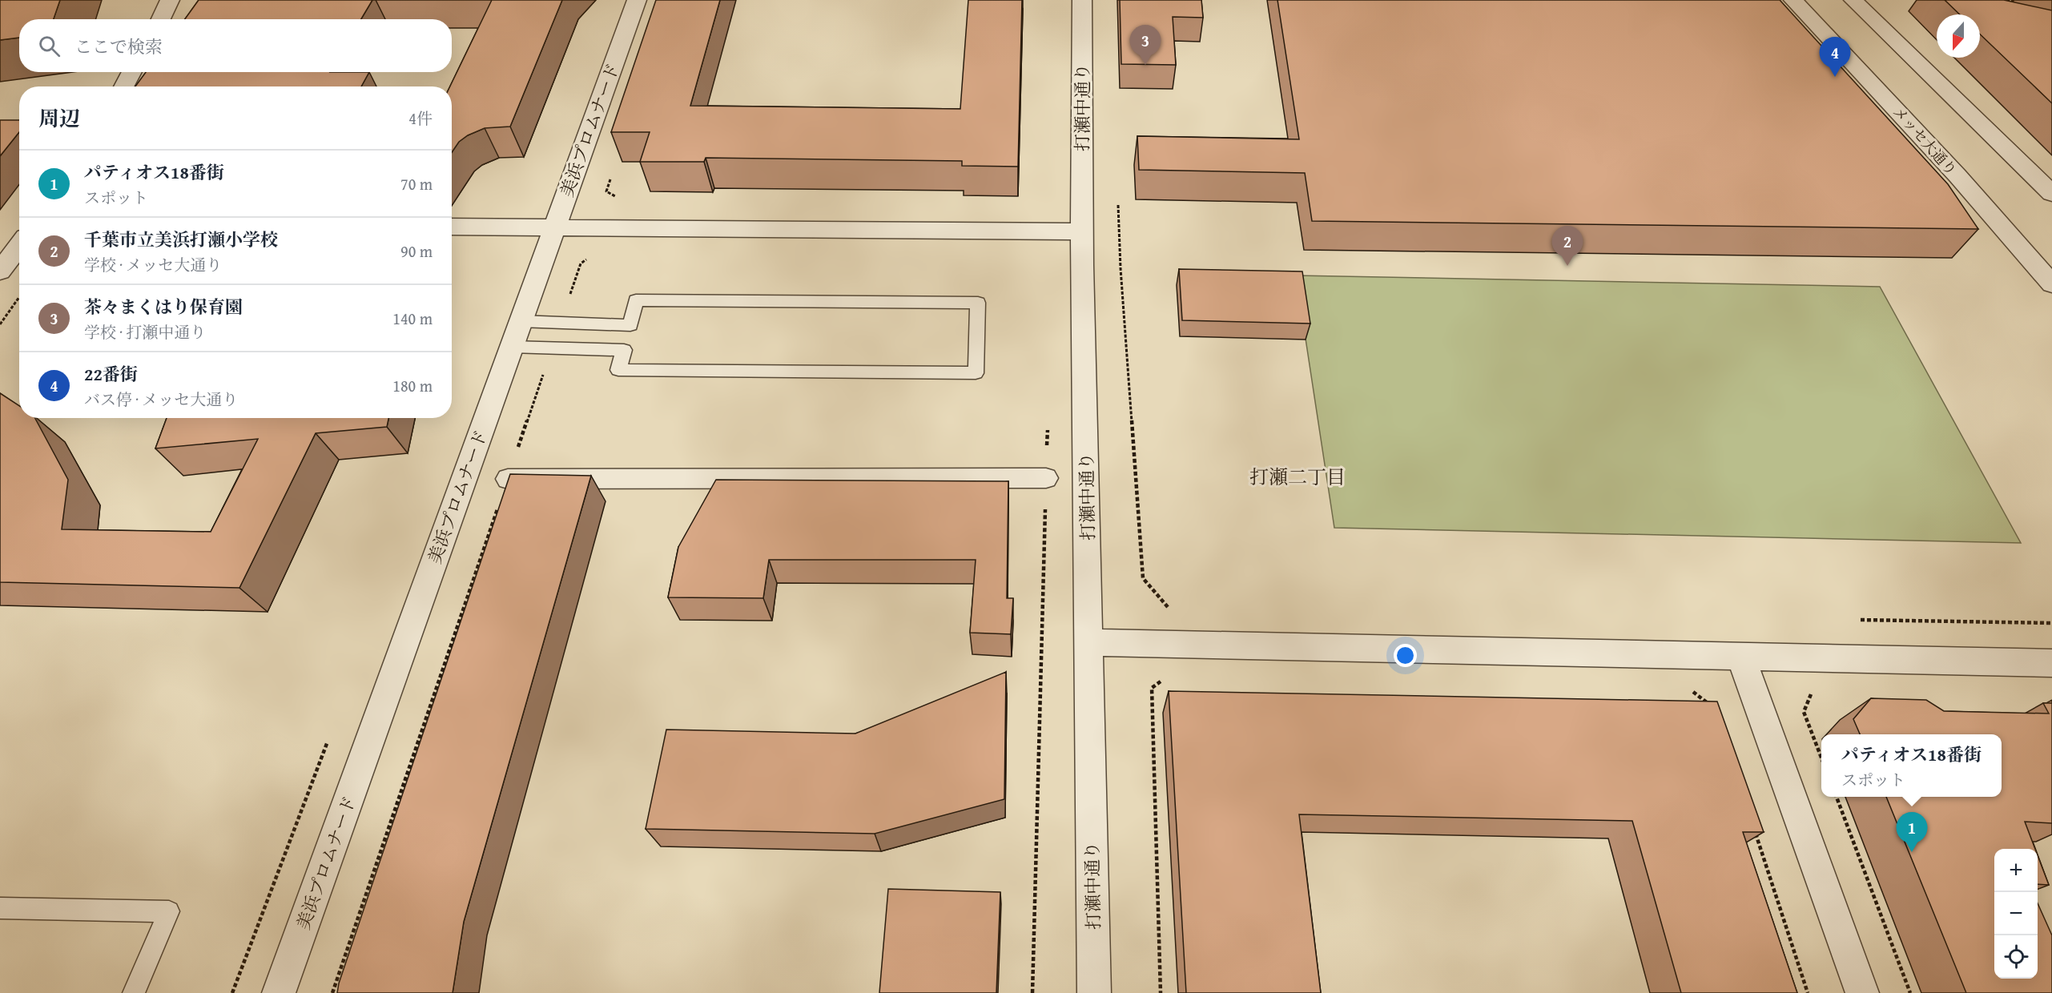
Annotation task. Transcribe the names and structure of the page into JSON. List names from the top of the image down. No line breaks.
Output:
{"streets":{"street":["打瀬中通り","美浜プロムナード","メッセ大通り"]},"districts":["打瀬二丁目"],"north":"bottom","page":{"search":"ここで検索","pins":["3","4","2","1"],"heading":["周辺","4件"],"list":[{"mark":"1","name":"パティオス18番街","note":"スポット","value":"70 m"},{"mark":"2","name":"千葉市立美浜打瀬小学校","note":"学校 · メッセ大通り","value":"90 m"},{"mark":"3","name":"茶々まくはり保育園","note":"学校 · 打瀬中通り","value":"140 m"},{"mark":"4","name":"22番街","note":"バス停 · メッセ大通り","value":"180 m"}],"popup":["パティオス18番街","スポット"],"map_buttons":["+","−"]}}
